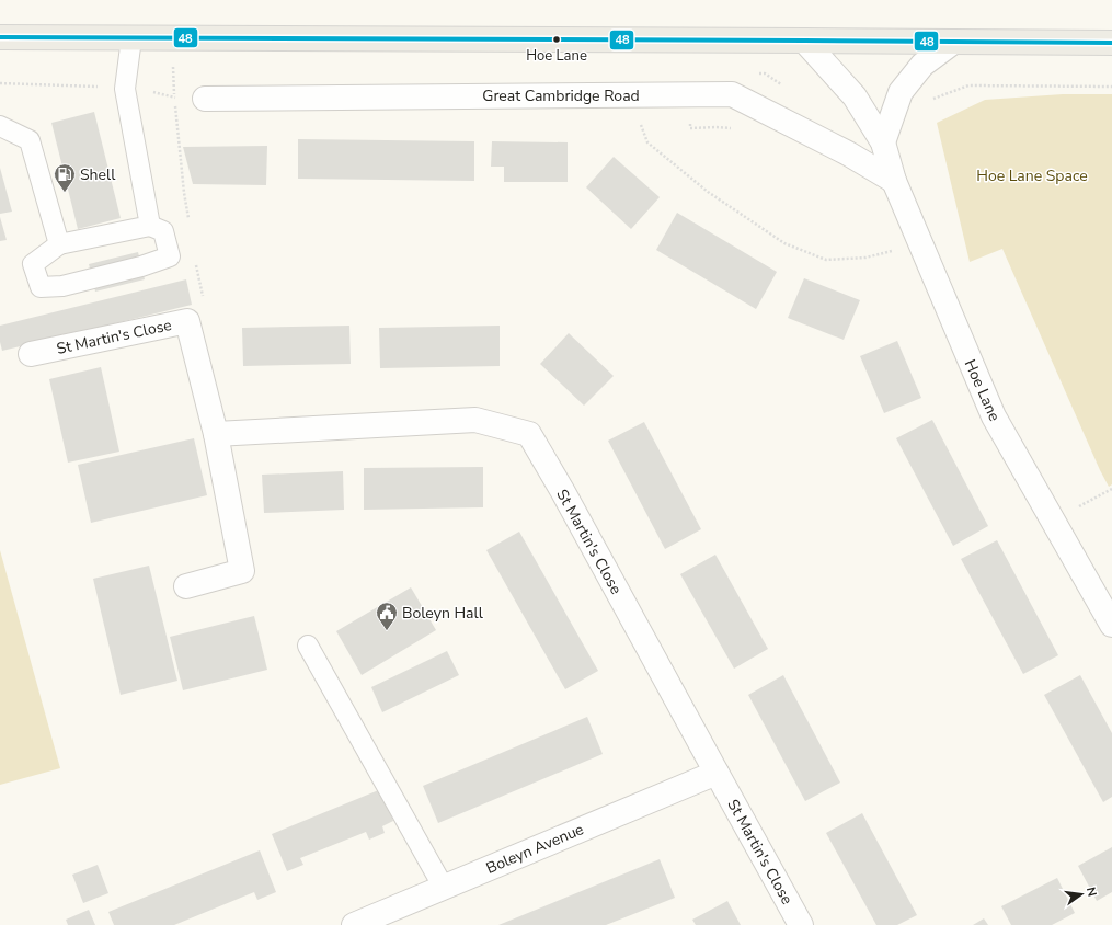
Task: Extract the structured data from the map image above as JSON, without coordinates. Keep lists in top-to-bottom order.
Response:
{
  "streets": {
    "street": [
      "Great Cambridge Road",
      "St Martin's Close",
      "Hoe Lane",
      "Boleyn Avenue"
    ]
  },
  "crossings": [
    ["Great Cambridge Road", "Hoe Lane"],
    ["St Martin's Close", "Boleyn Avenue"]
  ],
  "parks": ["Hoe Lane Space"],
  "places": {
    "other": ["Hoe Lane"],
    "fuel station": ["Shell"],
    "public building": ["Boleyn Hall"]
  },
  "lines": ["transit line 48"],
  "north": "right"
}
